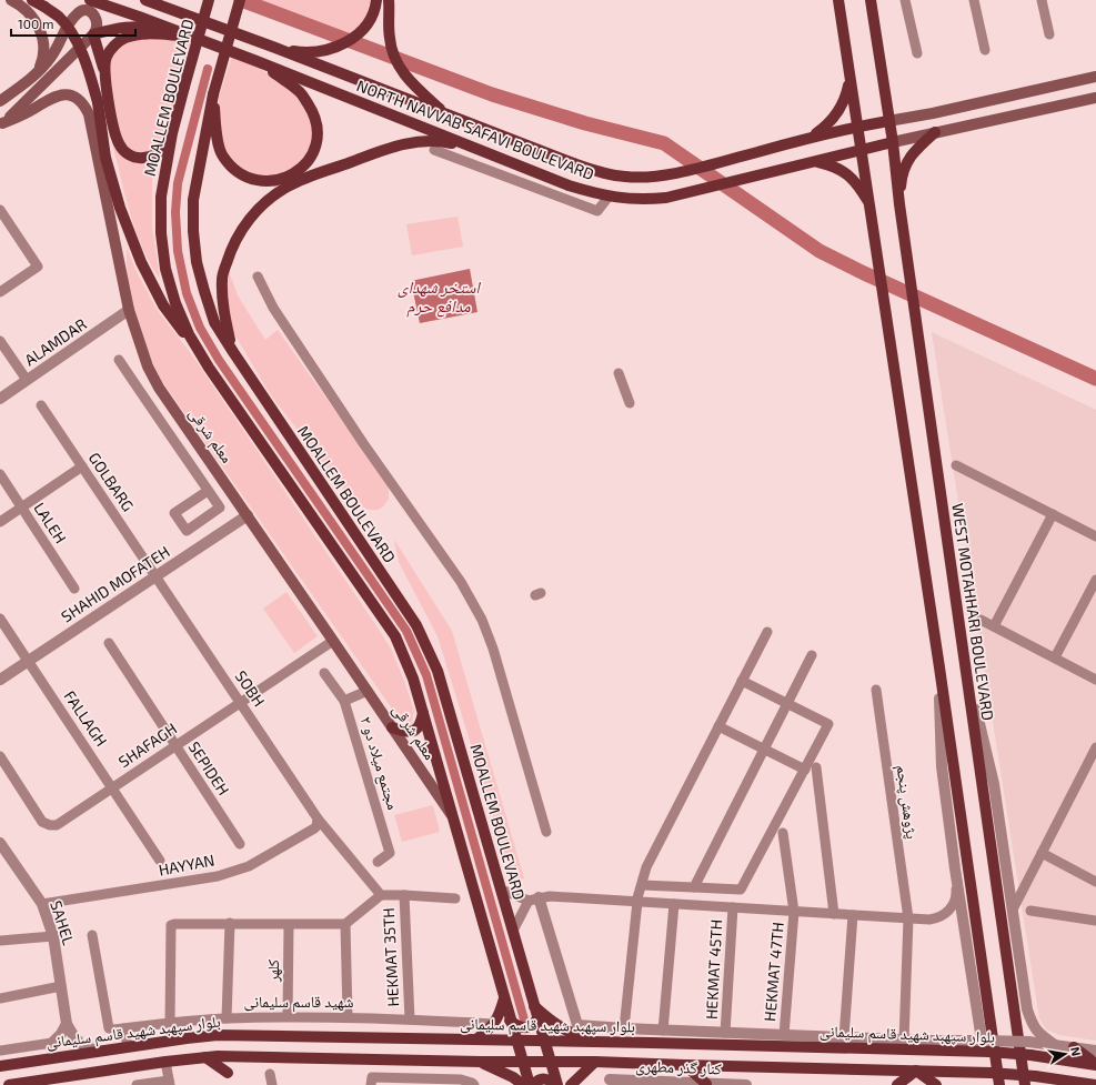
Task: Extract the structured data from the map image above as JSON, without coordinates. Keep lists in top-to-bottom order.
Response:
{
  "streets": {
    "main road": [
      "MOALLEM BOULEVARD",
      "NORTH NAVVAB SAFAVI BOULEVARD",
      "معلم شرقی",
      "WEST MOTAHHARI BOULEVARD",
      "بلوار سپهبد شهید قاسم سلیمانی"
    ],
    "street": [
      "ALAMDAR",
      "GOLBARG",
      "LALEH",
      "SHAHID MOFATEH",
      "SOBH",
      "FALLAGH",
      "SHAFAGH",
      "مجتمع میلاد دو ۲",
      "SEPIDEH",
      "پژوهش پنجم",
      "HAYYAN",
      "SAHEL",
      "HEKMAT 35TH",
      "HEKMAT 45TH",
      "کلهر",
      "HEKMAT 47TH",
      "شهید قاسم سلیمانی",
      "کنار گذر مطهری"
    ]
  },
  "crossings": [
    ["MOALLEM BOULEVARD", "معلم شرقی"],
    ["MOALLEM BOULEVARD", "بلوار سپهبد شهید قاسم سلیمانی"],
    ["NORTH NAVVAB SAFAVI BOULEVARD", "WEST MOTAHHARI BOULEVARD"],
    ["ALAMDAR", "معلم شرقی"],
    ["معلم شرقی", "SHAHID MOFATEH"],
    ["معلم شرقی", "SHAFAGH"],
    ["GOLBARG", "SHAHID MOFATEH"],
    ["GOLBARG", "SOBH"],
    ["SHAHID MOFATEH", "SOBH"],
    ["SHAHID MOFATEH", "FALLAGH"],
    ["SOBH", "SHAFAGH"],
    ["SOBH", "HAYYAN"],
    ["FALLAGH", "SHAFAGH"],
    ["SHAFAGH", "SEPIDEH"],
    ["HAYYAN", "SAHEL"],
    ["SAHEL", "بلوار سپهبد شهید قاسم سلیمانی"],
    ["HEKMAT 35TH", "شهید قاسم سلیمانی"],
    ["کلهر", "شهید قاسم سلیمانی"]
  ],
  "water": ["استخر شهدای مدافع حرم"],
  "scale_bar": "100 m",
  "north": "right"
}
